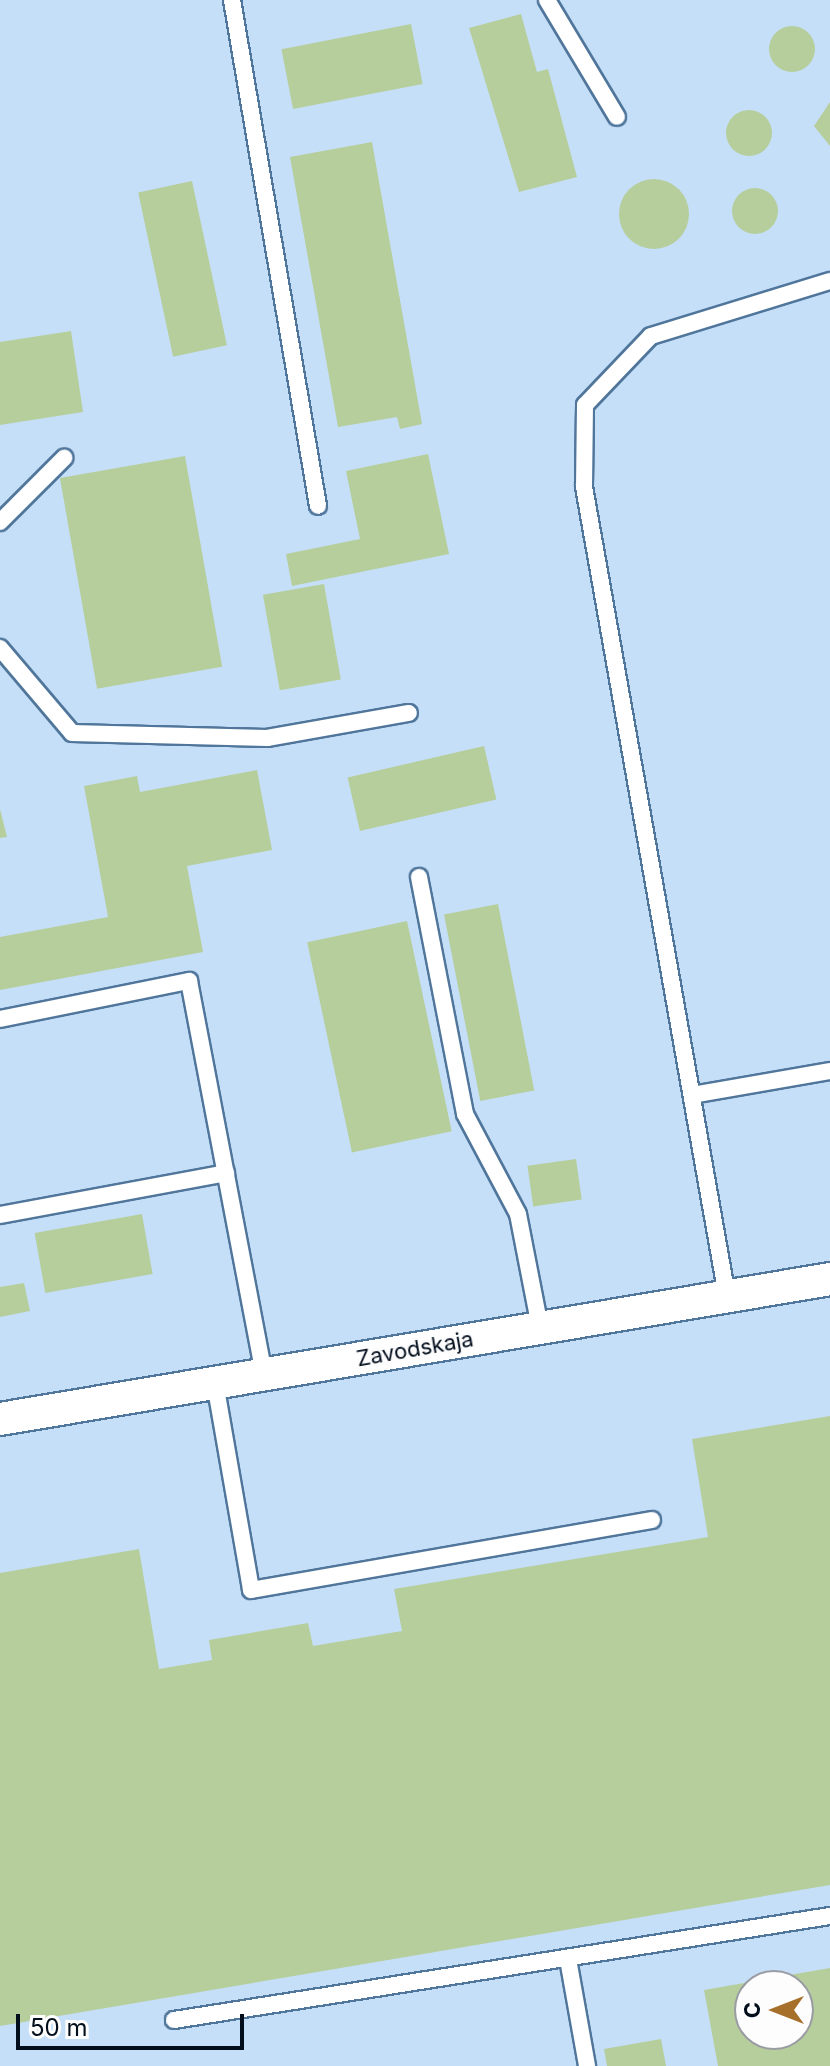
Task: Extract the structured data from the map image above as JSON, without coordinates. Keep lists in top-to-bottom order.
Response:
{
  "streets": {
    "street": ["Zavodskaja"]
  },
  "scale_bar": "50 m",
  "north": "left"
}
